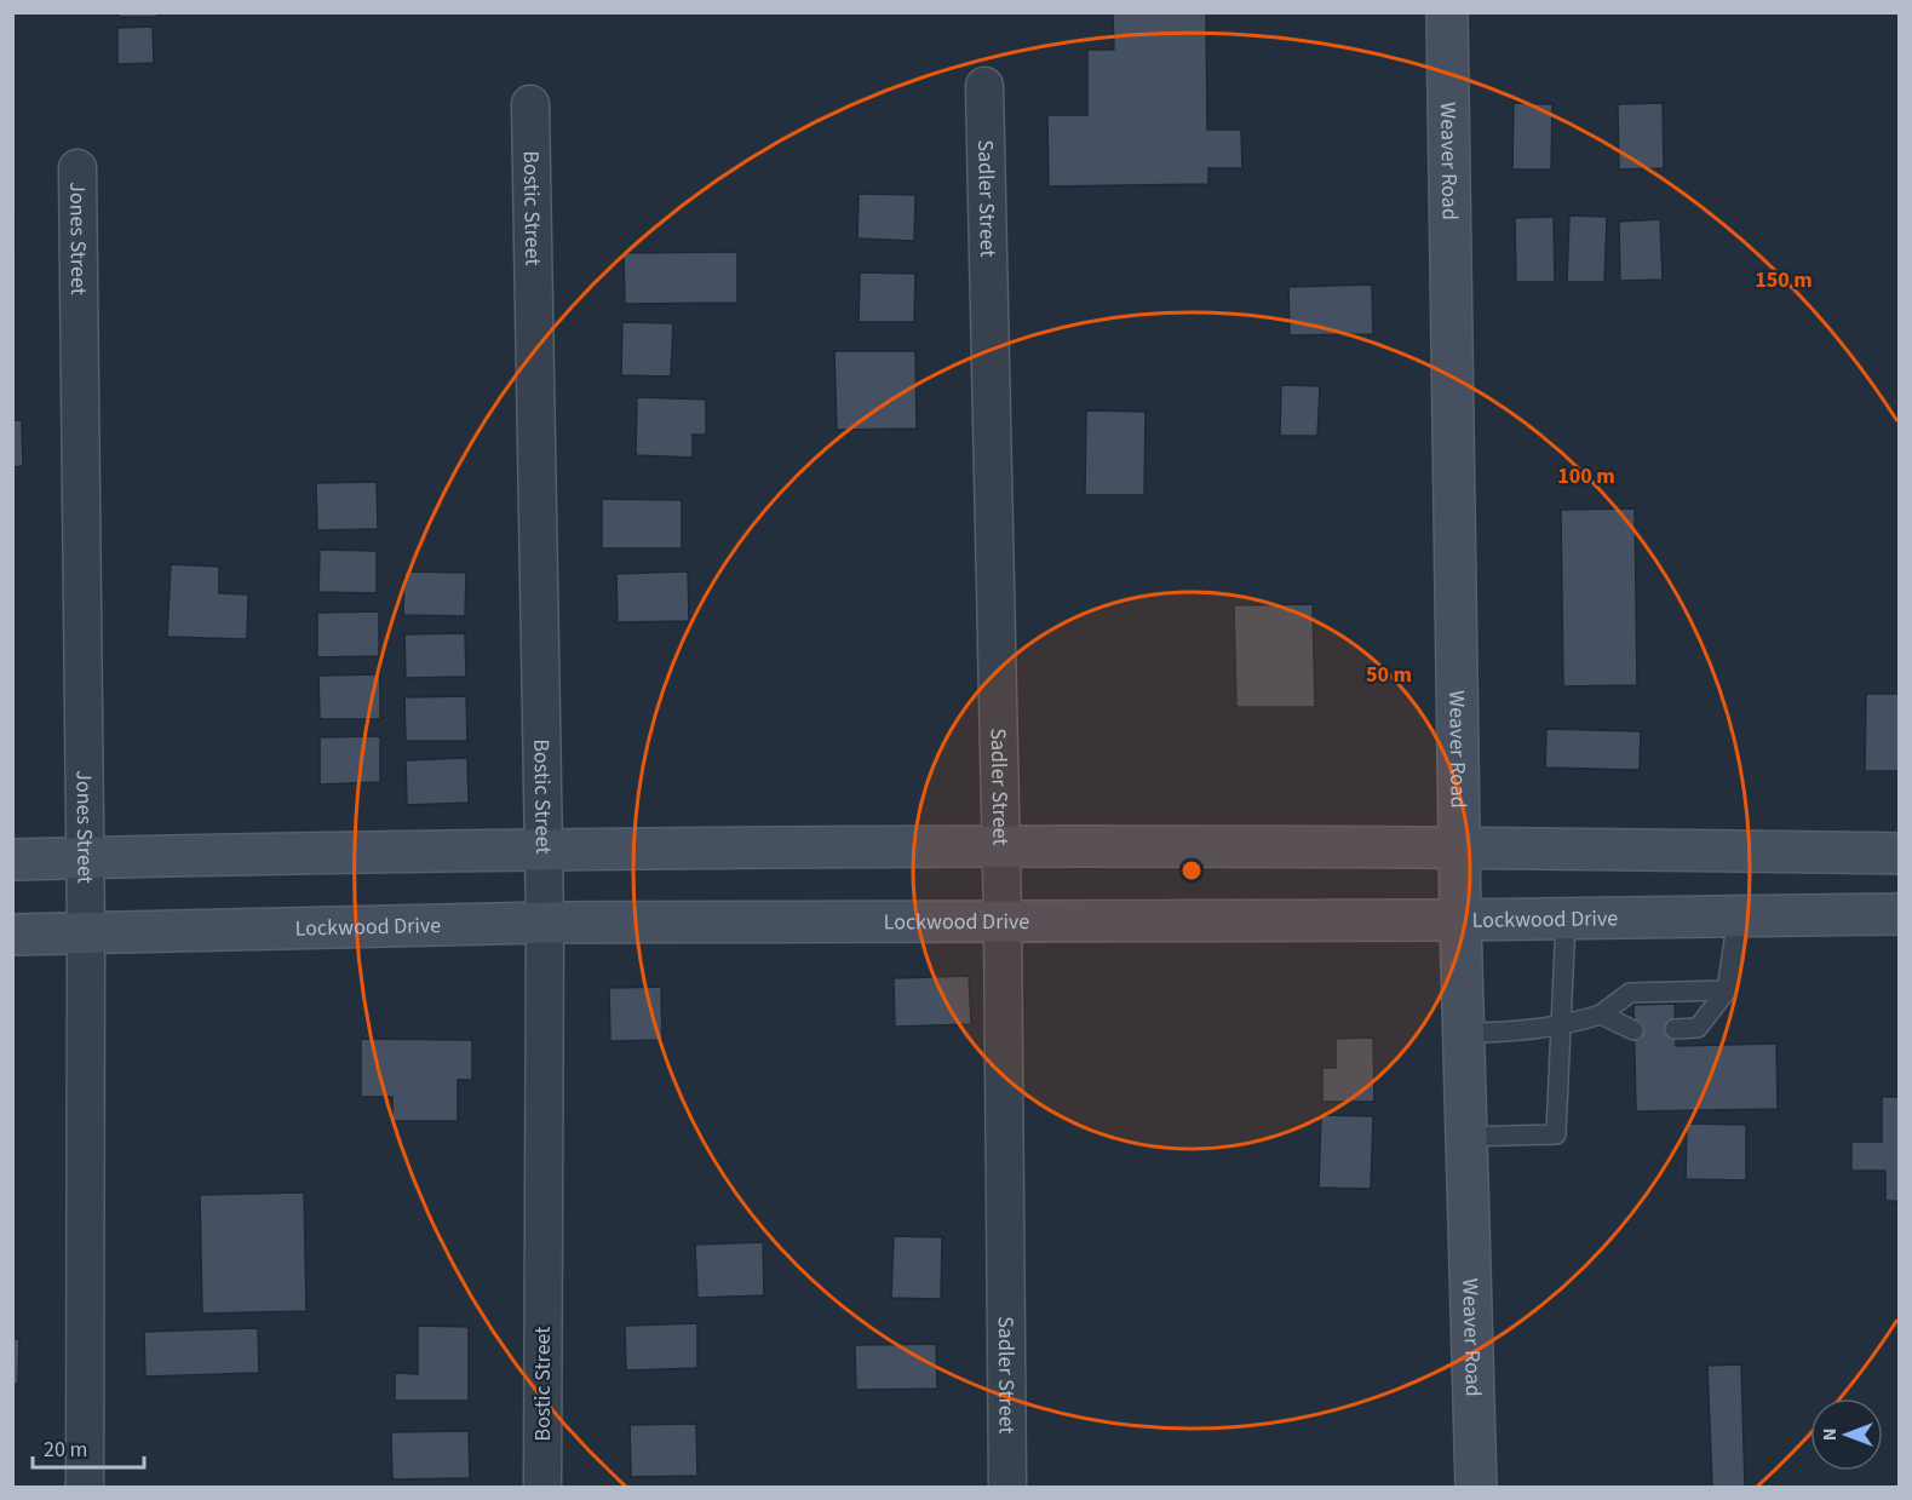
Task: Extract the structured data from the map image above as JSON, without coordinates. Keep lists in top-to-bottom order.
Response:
{
  "streets": {
    "main road": ["Weaver Road", "Lockwood Drive"],
    "street": ["Sadler Street", "Bostic Street", "Jones Street"]
  },
  "crossings": [
    ["Weaver Road", "Lockwood Drive"],
    ["Sadler Street", "Lockwood Drive"],
    ["Bostic Street", "Lockwood Drive"],
    ["Jones Street", "Lockwood Drive"]
  ],
  "scale_bar": "20 m",
  "north": "left",
  "rings": ["150 m", "100 m", "50 m"]
}
